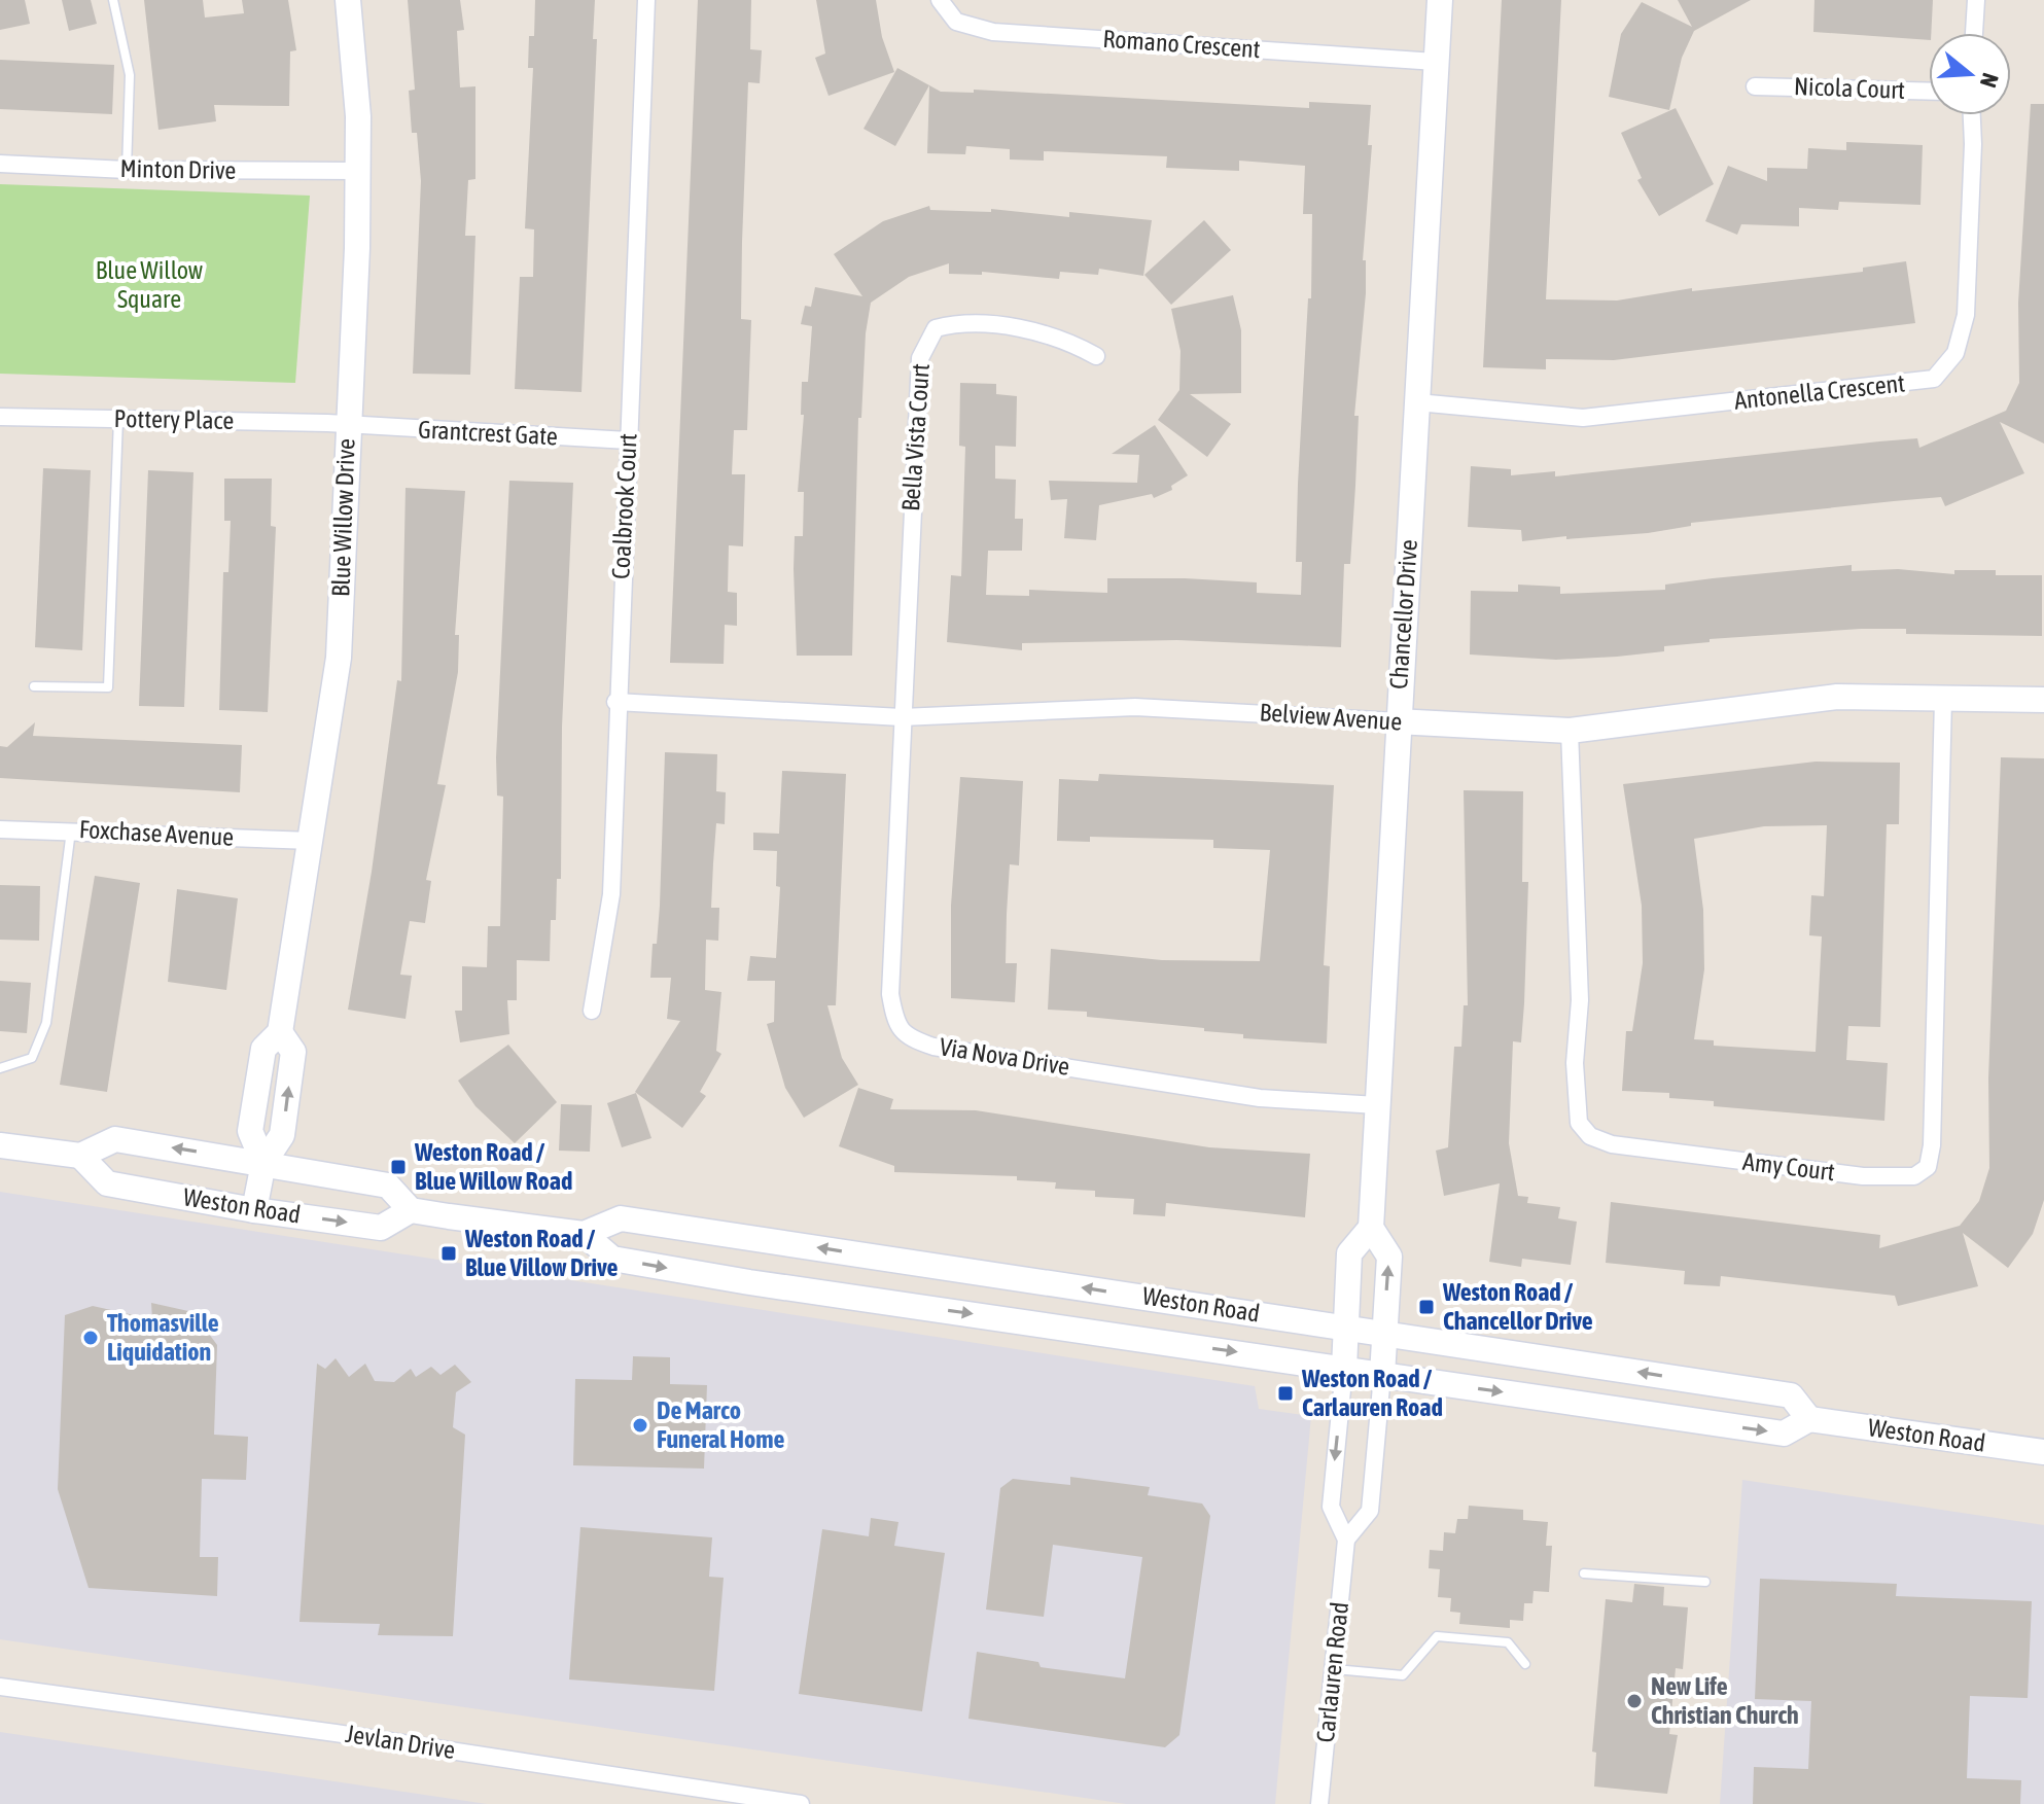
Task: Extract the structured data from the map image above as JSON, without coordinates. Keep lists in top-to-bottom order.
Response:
{
  "streets": {
    "main road": [
      "Blue Willow Drive",
      "Chancellor Drive",
      "Belview Avenue",
      "Weston Road",
      "Carlauren Road"
    ],
    "street": [
      "Romano Crescent",
      "Nicola Court",
      "Minton Drive",
      "Antonella Crescent",
      "Pottery Place",
      "Grantcrest Gate",
      "Bella Vista Court",
      "Coalbrook Court",
      "Foxchase Avenue",
      "Via Nova Drive",
      "Amy Court",
      "Jevlan Drive"
    ]
  },
  "crossings": [
    ["Romano Crescent", "Chancellor Drive"],
    ["Minton Drive", "Blue Willow Drive"],
    ["Antonella Crescent", "Chancellor Drive"],
    ["Pottery Place", "Grantcrest Gate"],
    ["Pottery Place", "Blue Willow Drive"],
    ["Grantcrest Gate", "Coalbrook Court"],
    ["Grantcrest Gate", "Blue Willow Drive"],
    ["Bella Vista Court", "Belview Avenue"],
    ["Bella Vista Court", "Via Nova Drive"],
    ["Coalbrook Court", "Belview Avenue"],
    ["Blue Willow Drive", "Foxchase Avenue"],
    ["Blue Willow Drive", "Weston Road"],
    ["Chancellor Drive", "Belview Avenue"],
    ["Chancellor Drive", "Via Nova Drive"],
    ["Chancellor Drive", "Weston Road"],
    ["Belview Avenue", "Via Nova Drive"],
    ["Belview Avenue", "Amy Court"],
    ["Weston Road", "Carlauren Road"]
  ],
  "one_way": ["Carlauren Road"],
  "parks": ["Blue Willow Square"],
  "places": {
    "transit": [
      "Weston Road / Blue Willow Road",
      "Weston Road / Blue Villow Drive",
      "Weston Road / Chancellor Drive",
      "Weston Road / Carlauren Road"
    ],
    "other": ["Thomasville Liquidation", "De Marco Funeral Home", "New Life Christian Church"]
  },
  "north": "right"
}
